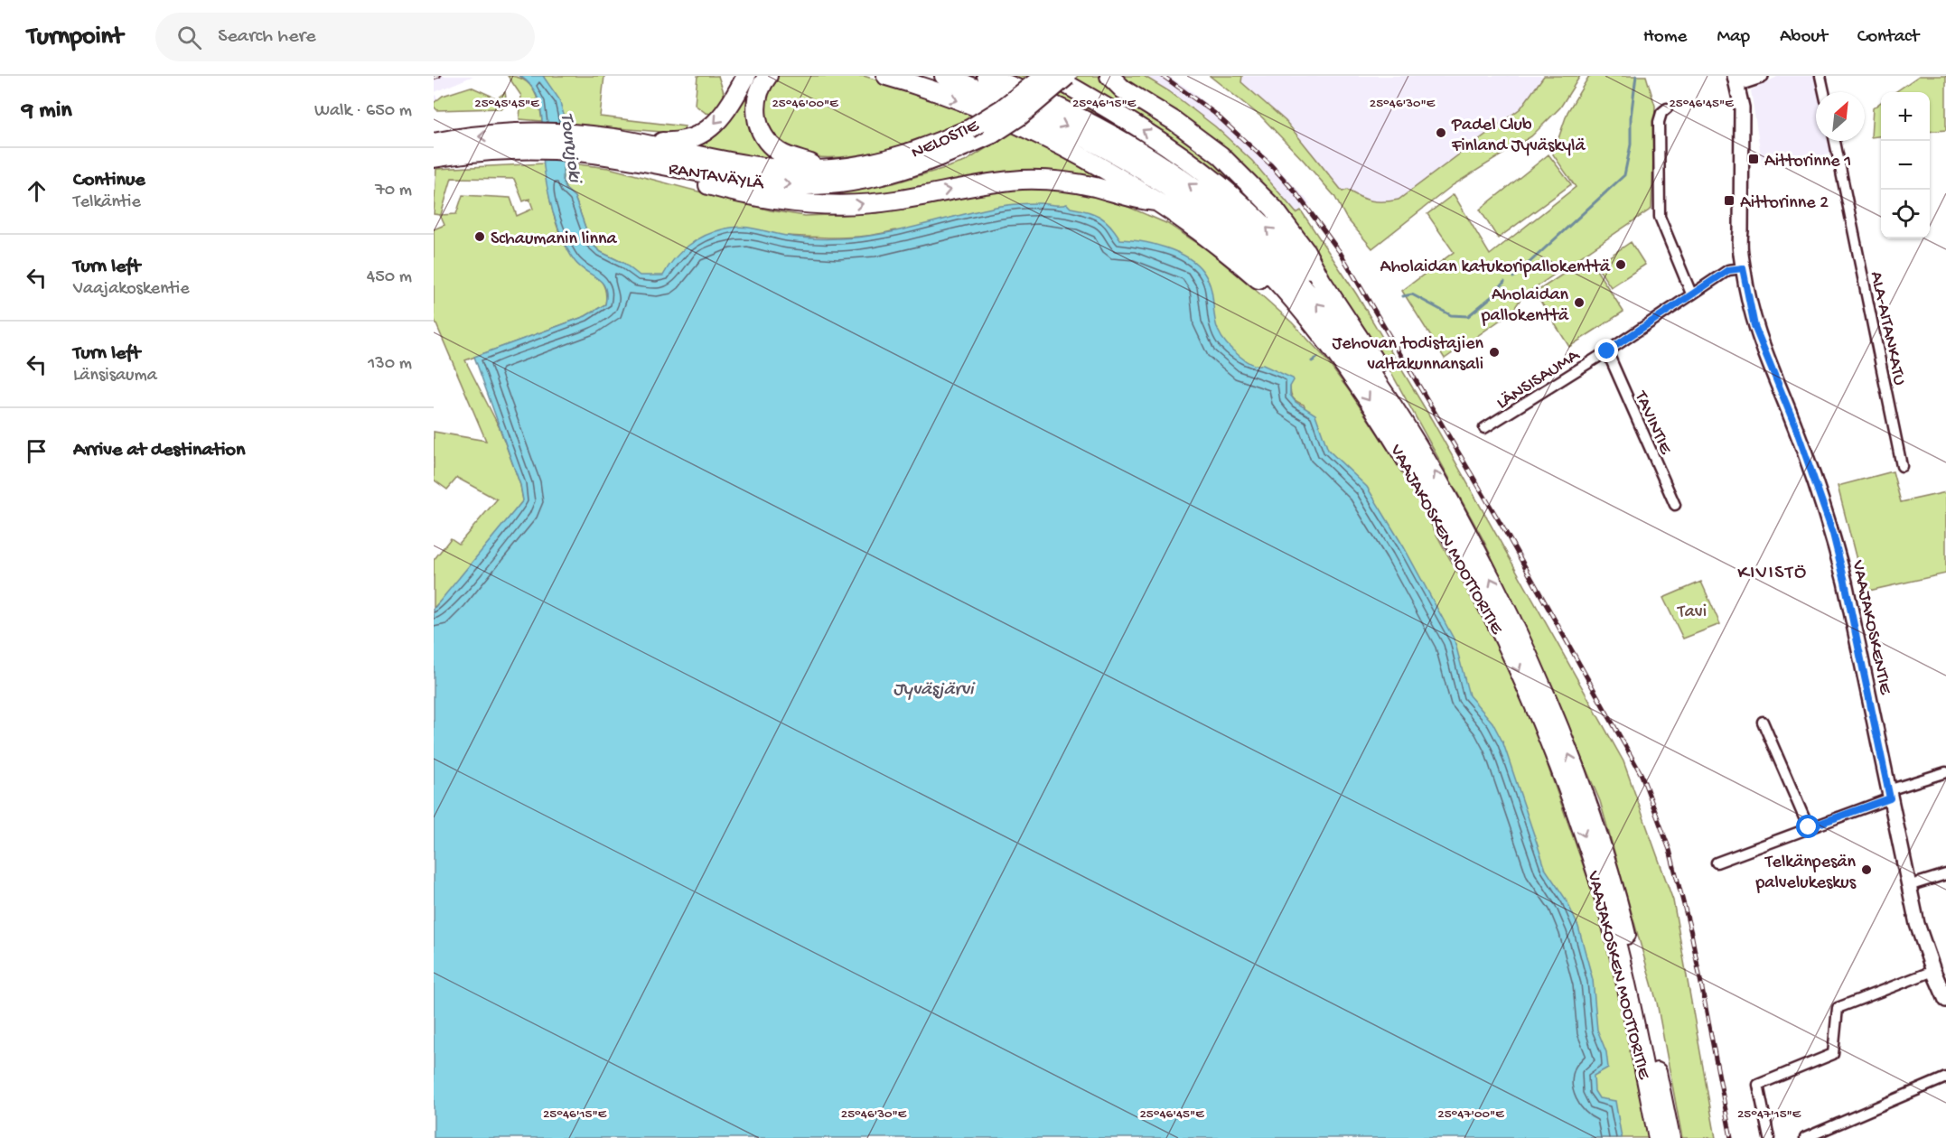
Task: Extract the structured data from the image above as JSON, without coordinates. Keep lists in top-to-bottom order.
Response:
{
  "streets": {
    "highway": ["NELOSTIE", "RANTAVÄYLÄ", "VAAJAKOSKEN MOOTTORITIE"],
    "main road": ["VAAJAKOSKENTIE"],
    "street": ["ALA-AITANKATU", "LÄNSISAUMA", "TAVINTIE"]
  },
  "crossings": [
    ["NELOSTIE", "RANTAVÄYLÄ"],
    ["LÄNSISAUMA", "TAVINTIE"],
    ["LÄNSISAUMA", "VAAJAKOSKENTIE"]
  ],
  "districts": ["KIVISTÖ"],
  "water": ["Tourujoki", "Jyväsjärvi"],
  "parks": ["Tavi"],
  "places": {
    "other": [
      "Padel Club Finland Jyväskylä",
      "Schaumanin linna",
      "Aholaidan katukoripallokenttä",
      "Aholaidan pallokenttä",
      "Jehovan todistajien valtakunnansali",
      "Telkänpesän palvelukeskus"
    ],
    "transit": ["Aittorinne 1", "Aittorinne 2"]
  },
  "north": "top right",
  "page": {
    "header": "Turnpoint",
    "search": "Search here",
    "nav": [
      "Home",
      "Map",
      "About",
      "Contact"
    ],
    "heading": ["9 min", "Walk · 650 m"],
    "map_buttons": ["+", "−"],
    "list": [
      ["Continue", "Telkäntie", "70 m"],
      ["Turn left", "Vaajakoskentie", "450 m"],
      ["Turn left", "Länsisauma", "130 m"],
      "Arrive at destination"
    ]
  },
  "coordinates": [
    "25°45'45\"E",
    "25°46'00\"E",
    "25°46'15\"E",
    "25°46'30\"E",
    "25°46'45\"E",
    "25°47'00\"E",
    "25°47'15\"E"
  ]
}
